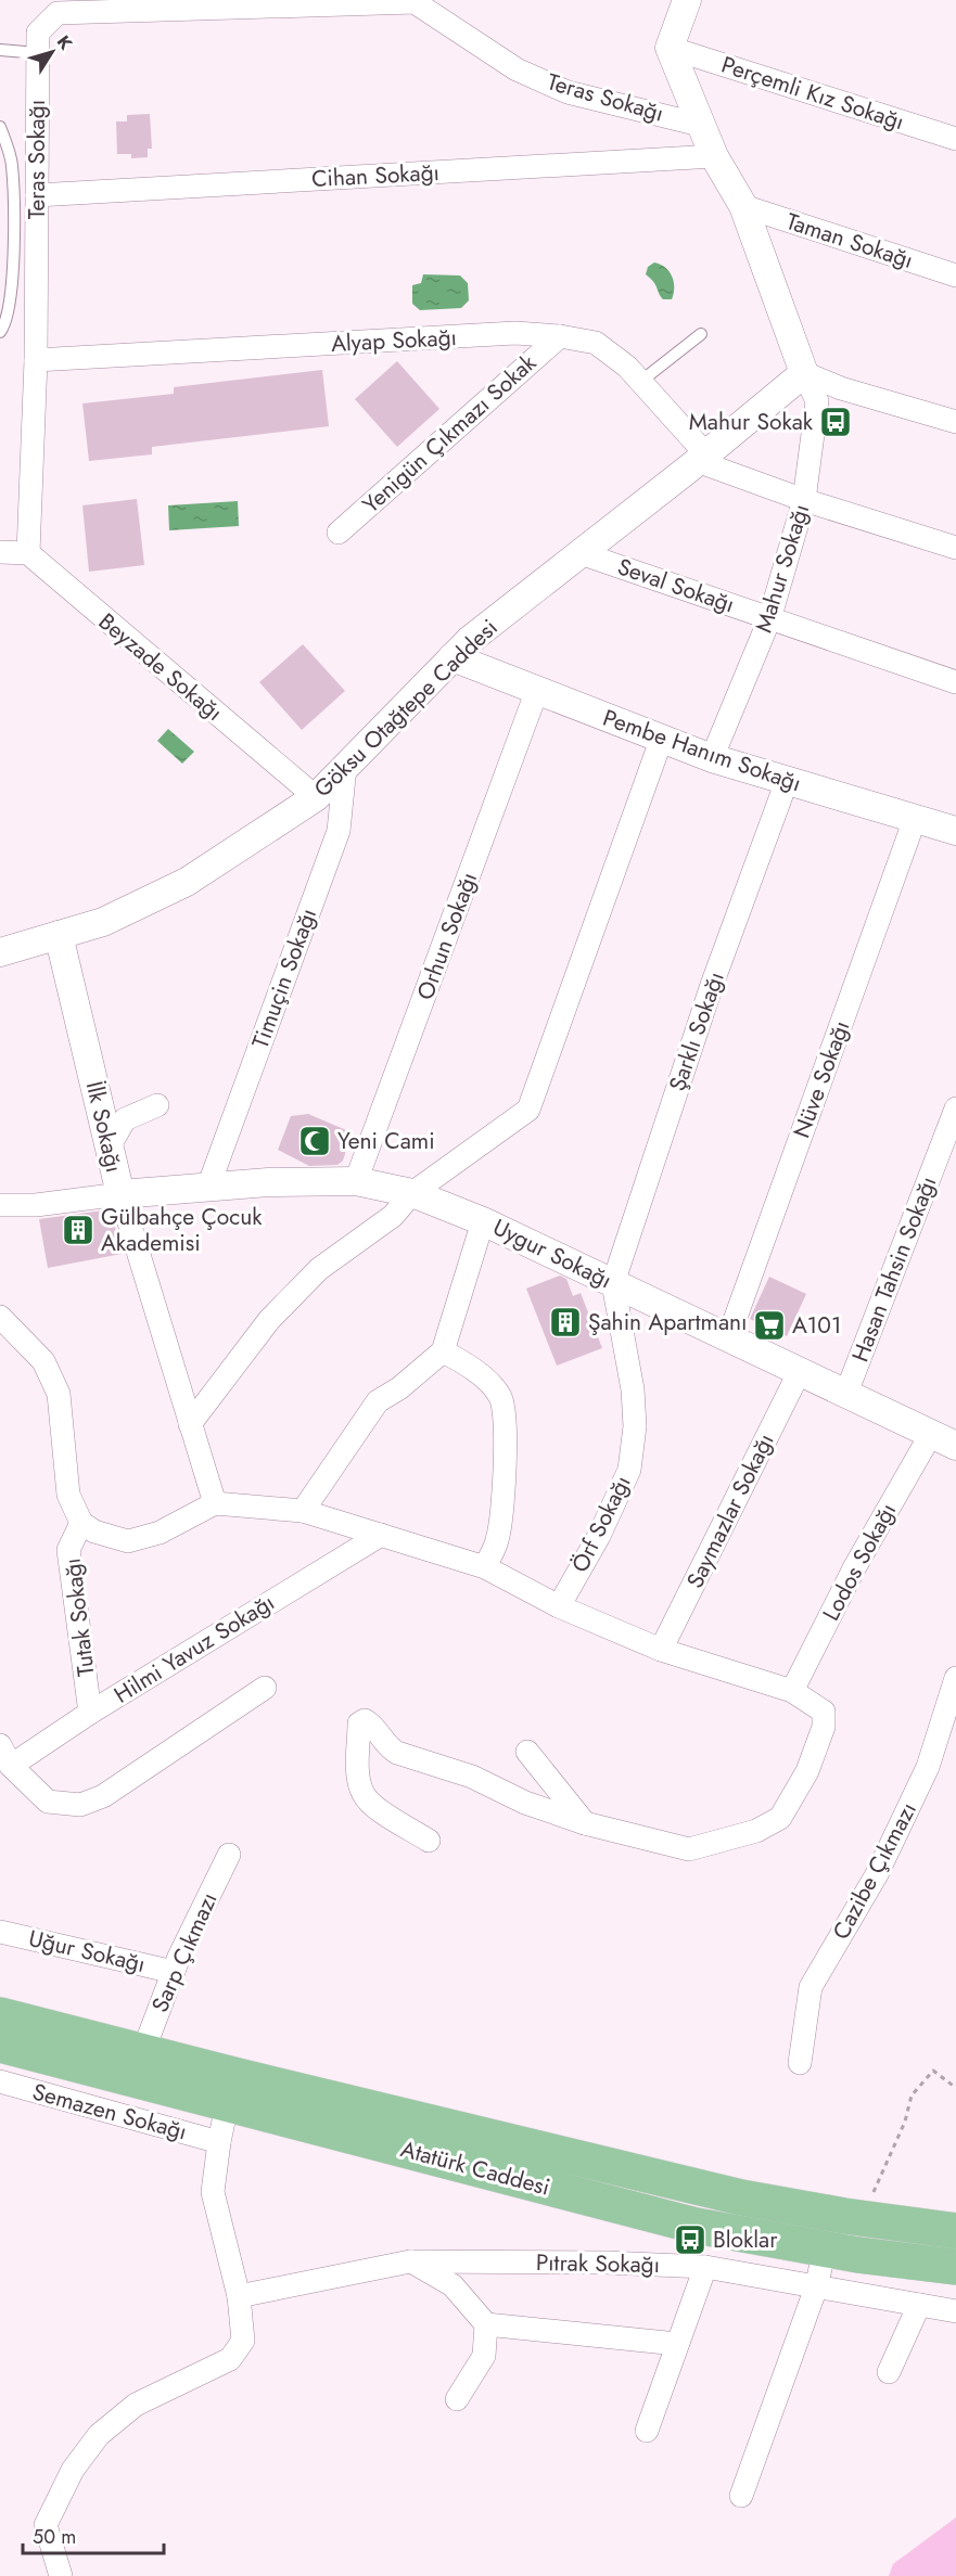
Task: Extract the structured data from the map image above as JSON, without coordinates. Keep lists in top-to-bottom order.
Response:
{
  "streets": {
    "main road": ["Atatürk Caddesi"],
    "street": [
      "Perçemli Kız Sokağı",
      "Teras Sokağı",
      "Cihan Sokağı",
      "Taman Sokağı",
      "Alyap Sokağı",
      "Yenigün Çıkmazı Sokak",
      "Mahur Sokağı",
      "Seval Sokağı",
      "Beyzade Sokağı",
      "Göksu Otağtepe Caddesi",
      "Pembe Hanım Sokağı",
      "Orhun Sokağı",
      "Timuçin Sokağı",
      "Şarklı Sokağı",
      "Nüve Sokağı",
      "İlk Sokağı",
      "Uygur Sokağı",
      "Hasan Tahsin Sokağı",
      "Saymazlar Sokağı",
      "Örf Sokağı",
      "Lodos Sokağı",
      "Tutak Sokağı",
      "Hilmi Yavuz Sokağı",
      "Cazibe Çıkmazı",
      "Uğur Sokağı",
      "Sarp Çıkmazı",
      "Semazen Sokağı",
      "Pıtrak Sokağı"
    ]
  },
  "crossings": [
    ["Teras Sokağı", "Cihan Sokağı"],
    ["Teras Sokağı", "Alyap Sokağı"],
    ["Teras Sokağı", "Beyzade Sokağı"],
    ["Alyap Sokağı", "Yenigün Çıkmazı Sokak"],
    ["Alyap Sokağı", "Göksu Otağtepe Caddesi"],
    ["Mahur Sokağı", "Seval Sokağı"],
    ["Mahur Sokağı", "Göksu Otağtepe Caddesi"],
    ["Mahur Sokağı", "Pembe Hanım Sokağı"],
    ["Seval Sokağı", "Göksu Otağtepe Caddesi"],
    ["Beyzade Sokağı", "Göksu Otağtepe Caddesi"],
    ["Göksu Otağtepe Caddesi", "Pembe Hanım Sokağı"],
    ["Göksu Otağtepe Caddesi", "Timuçin Sokağı"],
    ["Göksu Otağtepe Caddesi", "İlk Sokağı"],
    ["Pembe Hanım Sokağı", "Orhun Sokağı"],
    ["Pembe Hanım Sokağı", "Şarklı Sokağı"],
    ["Pembe Hanım Sokağı", "Nüve Sokağı"],
    ["Orhun Sokağı", "Uygur Sokağı"],
    ["Timuçin Sokağı", "Uygur Sokağı"],
    ["Şarklı Sokağı", "Uygur Sokağı"],
    ["Şarklı Sokağı", "Örf Sokağı"],
    ["Nüve Sokağı", "Uygur Sokağı"],
    ["İlk Sokağı", "Uygur Sokağı"],
    ["Uygur Sokağı", "Hasan Tahsin Sokağı"],
    ["Uygur Sokağı", "Saymazlar Sokağı"],
    ["Uygur Sokağı", "Örf Sokağı"],
    ["Uygur Sokağı", "Lodos Sokağı"],
    ["Tutak Sokağı", "Hilmi Yavuz Sokağı"],
    ["Uğur Sokağı", "Sarp Çıkmazı"],
    ["Sarp Çıkmazı", "Atatürk Caddesi"]
  ],
  "places": {
    "bus stop": ["Mahur Sokak", "Bloklar"],
    "mosque": ["Yeni Cami"],
    "building": ["Gülbahçe Çocuk Akademisi", "Şahin Apartmanı"],
    "supermarket": ["A101"]
  },
  "scale_bar": "50 m",
  "north": "top right"
}
